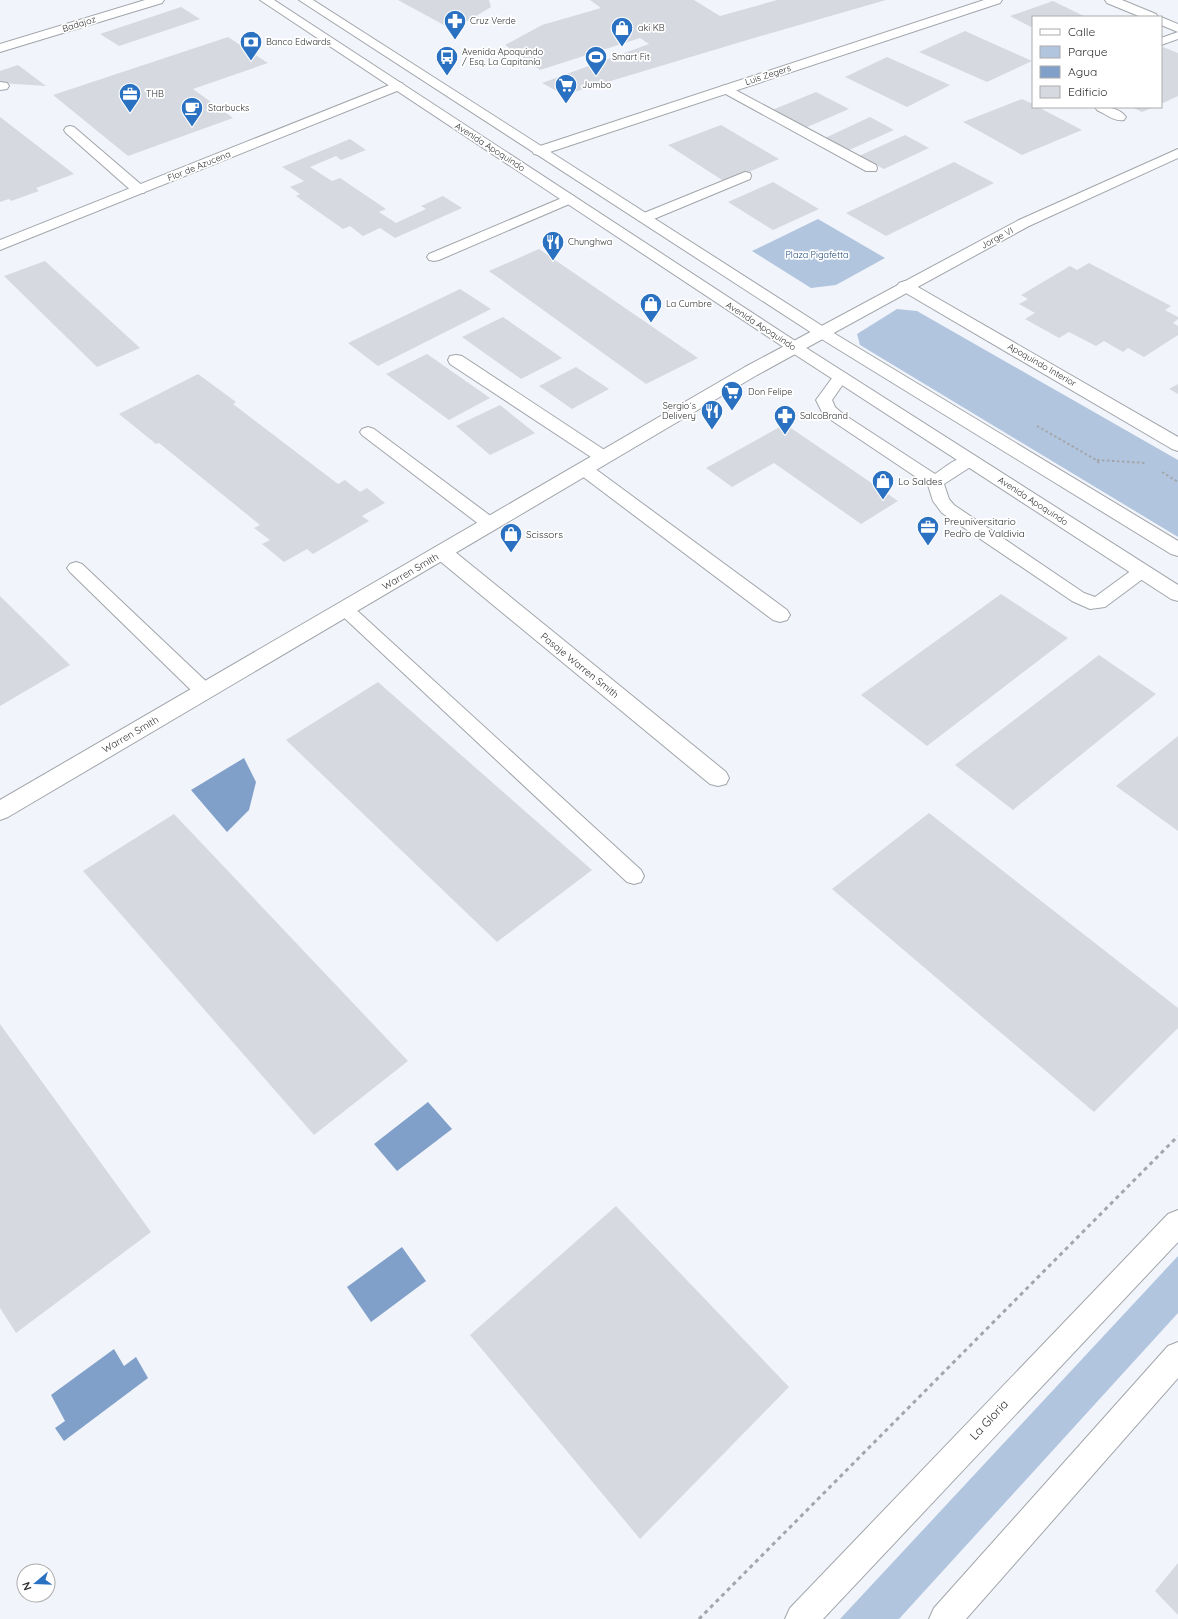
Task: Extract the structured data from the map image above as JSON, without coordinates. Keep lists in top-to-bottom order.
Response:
{
  "streets": {
    "street": [
      "Badajoz",
      "Luis Zegers",
      "Avenida Apoquindo",
      "Flor de Azucena",
      "Jorge VI",
      "Apoquindo Interior",
      "Warren Smith",
      "Pasaje Warren Smith",
      "La Gloria"
    ]
  },
  "crossings": [
    ["Avenida Apoquindo", "Flor de Azucena"],
    ["Avenida Apoquindo", "Warren Smith"],
    ["Jorge VI", "Apoquindo Interior"],
    ["Jorge VI", "Warren Smith"],
    ["Warren Smith", "Pasaje Warren Smith"]
  ],
  "parks": ["Plaza Pigafetta"],
  "places": {
    "pharmacy": ["Cruz Verde", "SalcoBrand"],
    "shop": [
      "aki KB",
      "La Cumbre",
      "Lo Saldes",
      "Scissors"
    ],
    "bank": ["Banco Edwards"],
    "bus stop": ["Avenida Apoquindo / Esq. La Capitanía"],
    "sports": ["Smart Fit"],
    "supermarket": ["Jumbo", "Don Felipe"],
    "office": ["THB", "Preuniversitario Pedro de Valdivia"],
    "cafe": ["Starbucks"],
    "restaurant": ["Chunghwa", "Sergio´s Delivery"]
  },
  "legend": [
    "Calle",
    "Parque",
    "Agua",
    "Edificio"
  ],
  "north": "left"
}
